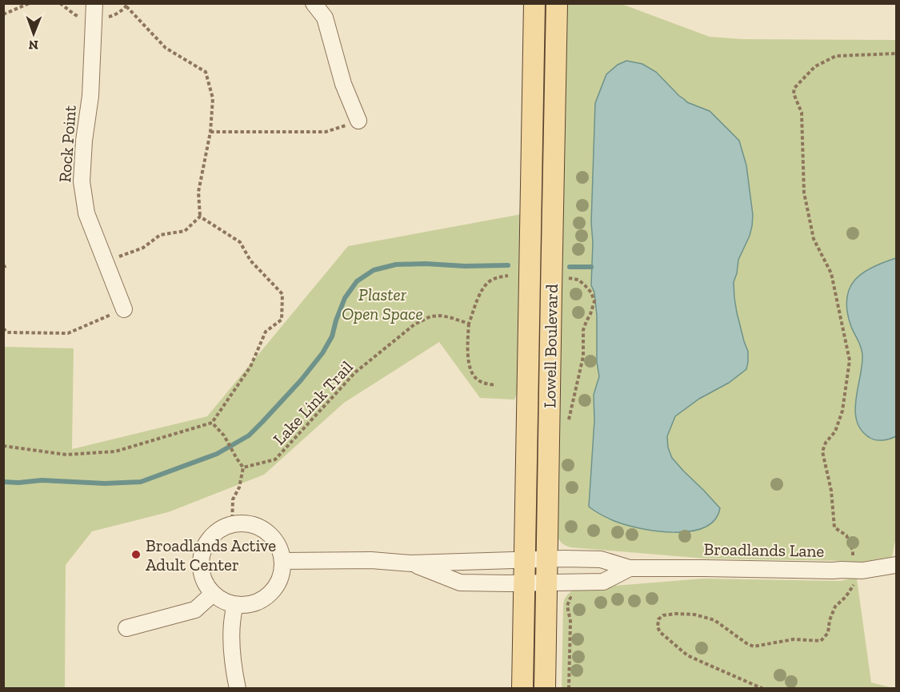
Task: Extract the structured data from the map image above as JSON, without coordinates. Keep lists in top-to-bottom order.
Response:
{
  "streets": {
    "main road": ["Lowell Boulevard"],
    "street": ["Rock Point", "Broadlands Lane"],
    "path": ["Lake Link Trail"]
  },
  "crossings": [
    ["Lowell Boulevard", "Broadlands Lane"]
  ],
  "parks": ["Plaster Open Space"],
  "places": ["Broadlands Active Adult Center"],
  "north": "bottom"
}
